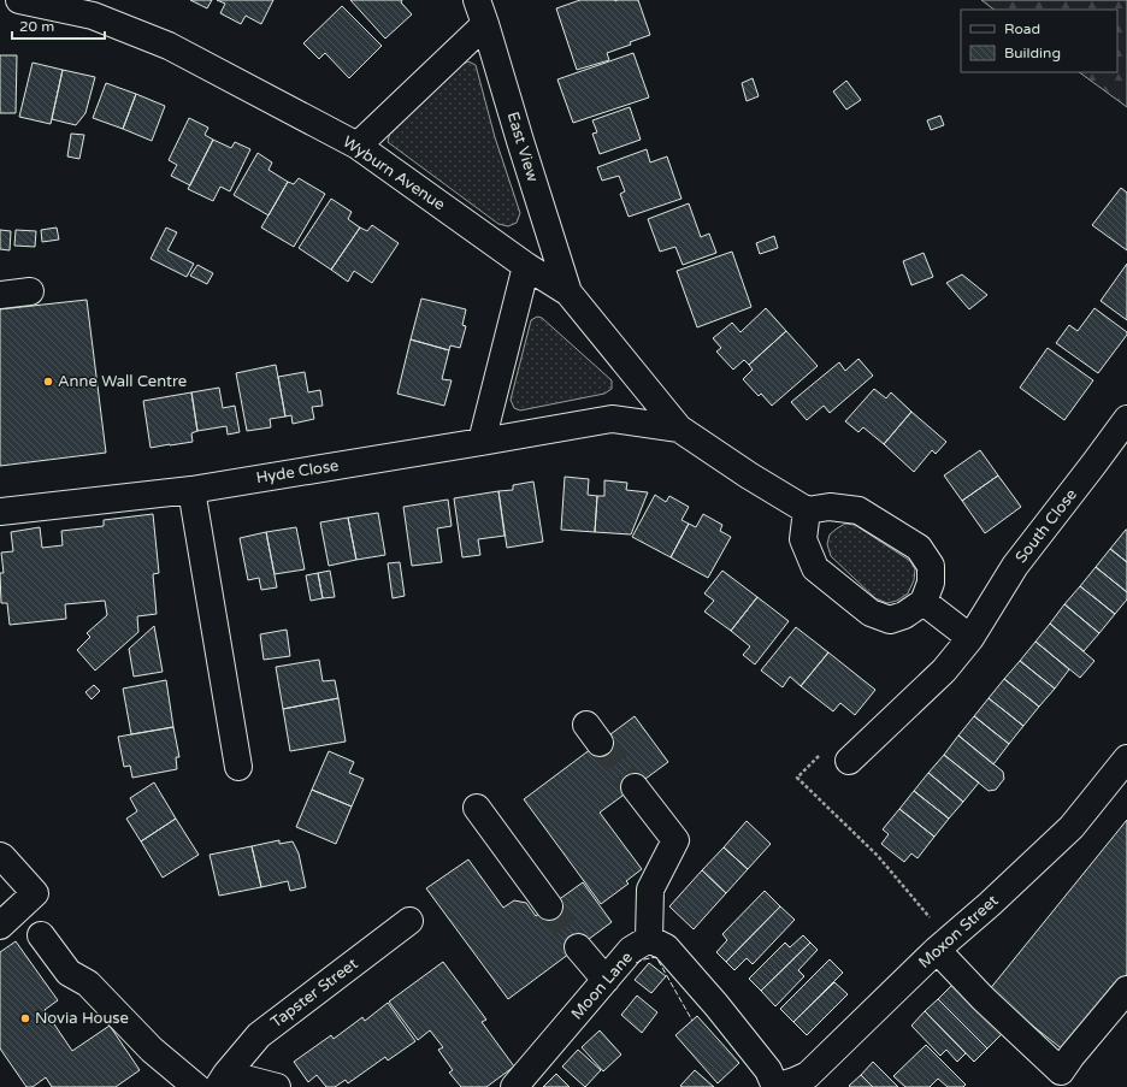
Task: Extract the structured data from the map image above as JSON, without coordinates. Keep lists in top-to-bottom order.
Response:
{
  "streets": {
    "street": [
      "East View",
      "Wyburn Avenue",
      "Hyde Close",
      "South Close",
      "Moxon Street",
      "Moon Lane",
      "Tapster Street"
    ]
  },
  "crossings": [
    ["East View", "Wyburn Avenue"],
    ["Wyburn Avenue", "Hyde Close"],
    ["Moxon Street", "Moon Lane"]
  ],
  "places": ["Anne Wall Centre", "Novia House"],
  "legend": ["Road", "Building"],
  "scale_bar": "20 m"
}
